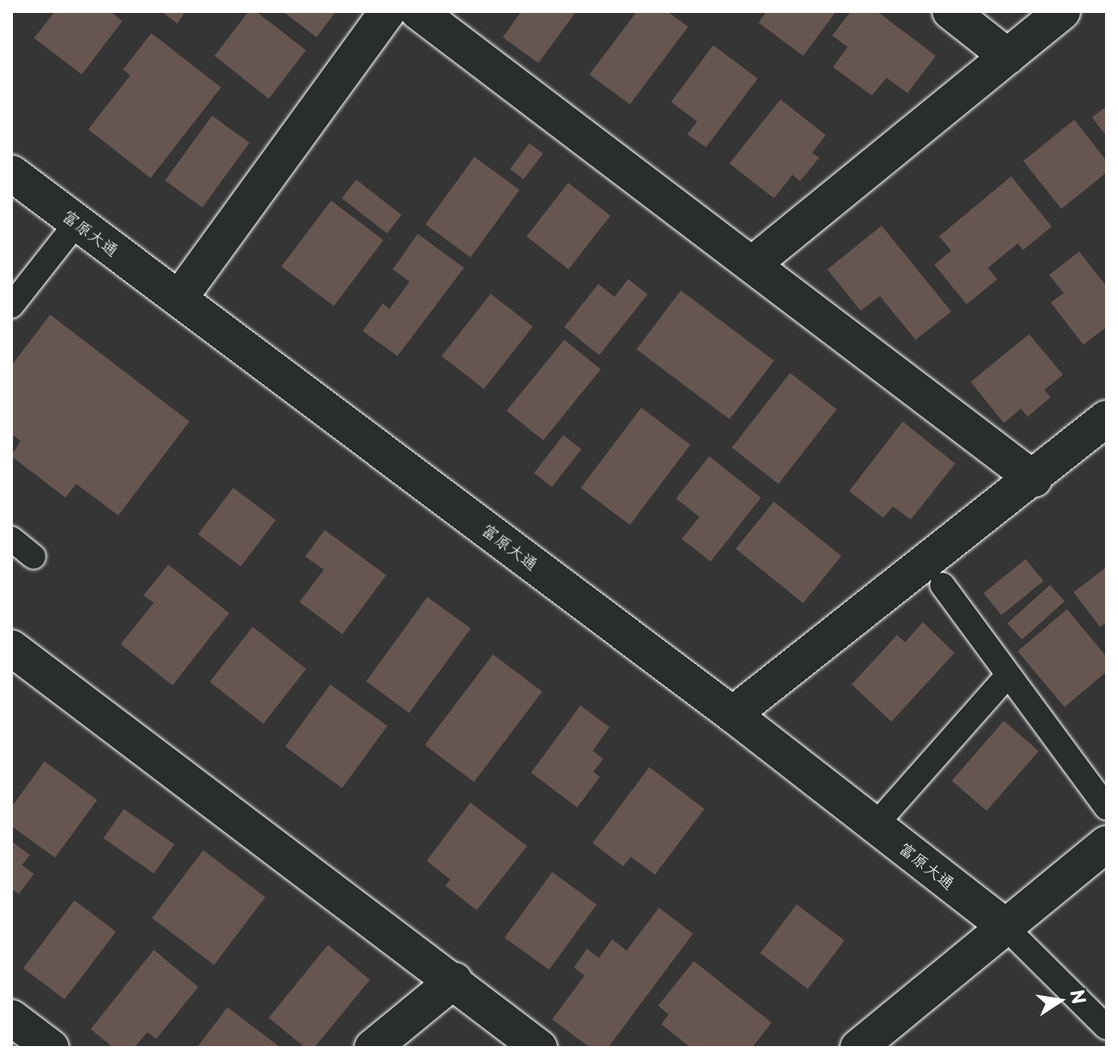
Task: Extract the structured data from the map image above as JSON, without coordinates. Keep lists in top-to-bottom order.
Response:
{
  "streets": {
    "street": ["富原大通"]
  },
  "north": "right"
}
